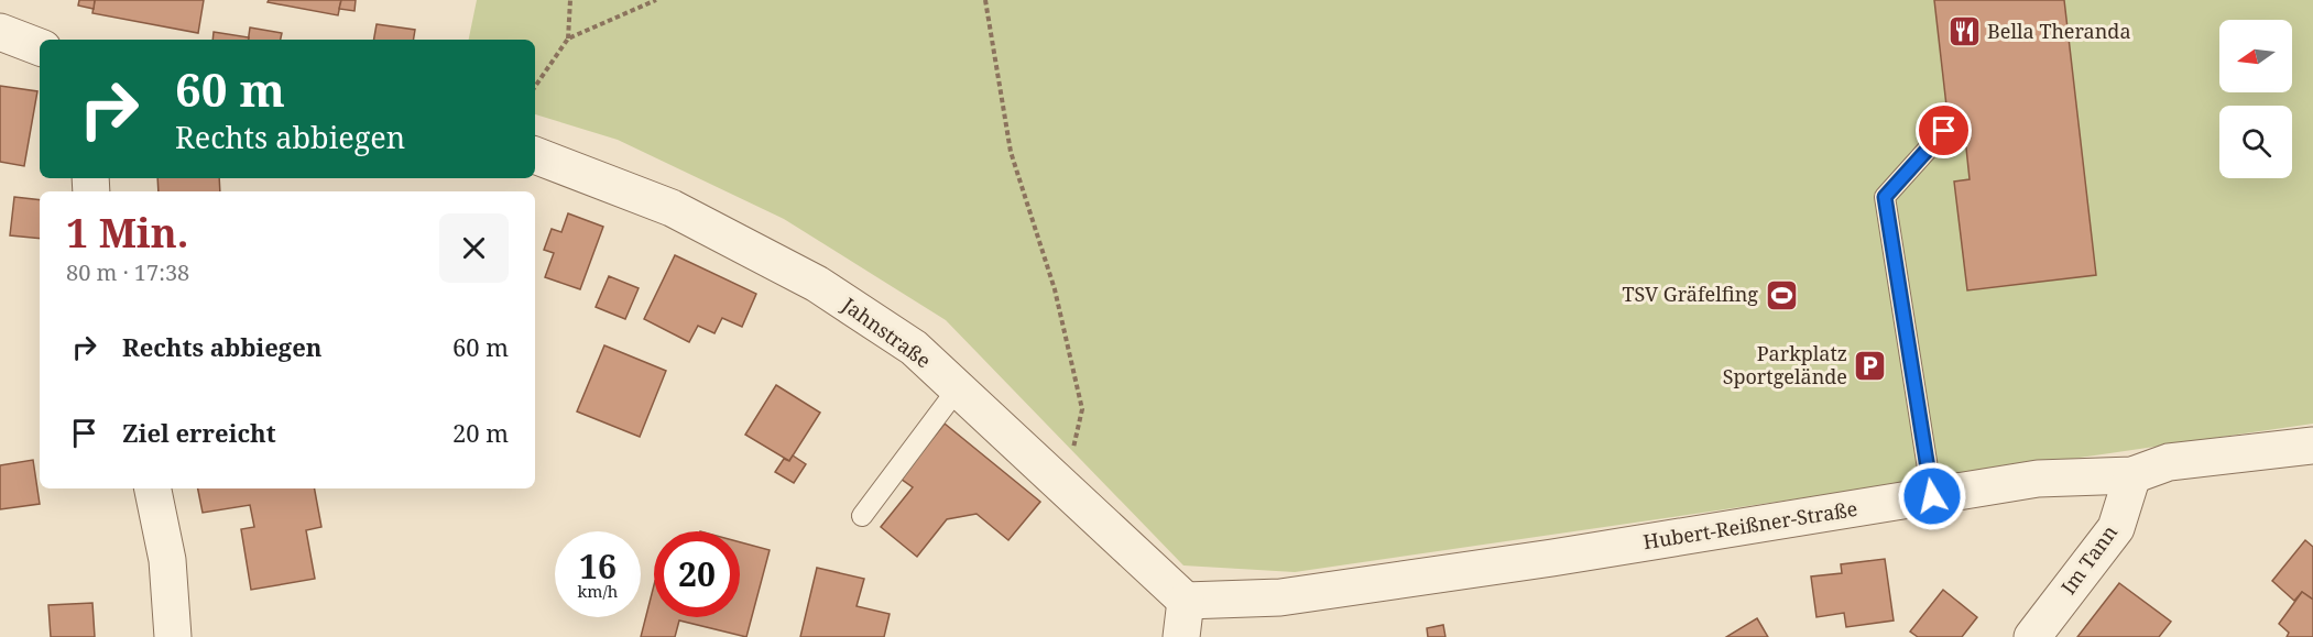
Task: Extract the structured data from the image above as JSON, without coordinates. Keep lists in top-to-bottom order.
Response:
{
  "streets": {
    "street": ["Jahnstraße", "Hubert-Reißner-Straße", "Im Tann"]
  },
  "crossings": [
    ["Jahnstraße", "Hubert-Reißner-Straße"],
    ["Hubert-Reißner-Straße", "Im Tann"]
  ],
  "places": {
    "restaurant": ["Bella Theranda"],
    "sports": ["TSV Gräfelfing"],
    "parking": ["Parkplatz Sportgelände"]
  },
  "north": "left",
  "page": {
    "turn": ["60 m", "Rechts abbiegen"],
    "heading": ["1 Min.", "80 m · 17:38"],
    "list": [
      {
        "name": "Rechts abbiegen",
        "value": "60 m"
      },
      {
        "name": "Ziel erreicht",
        "value": "20 m"
      }
    ],
    "speed": "16 km/h",
    "limit": "20"
  }
}
